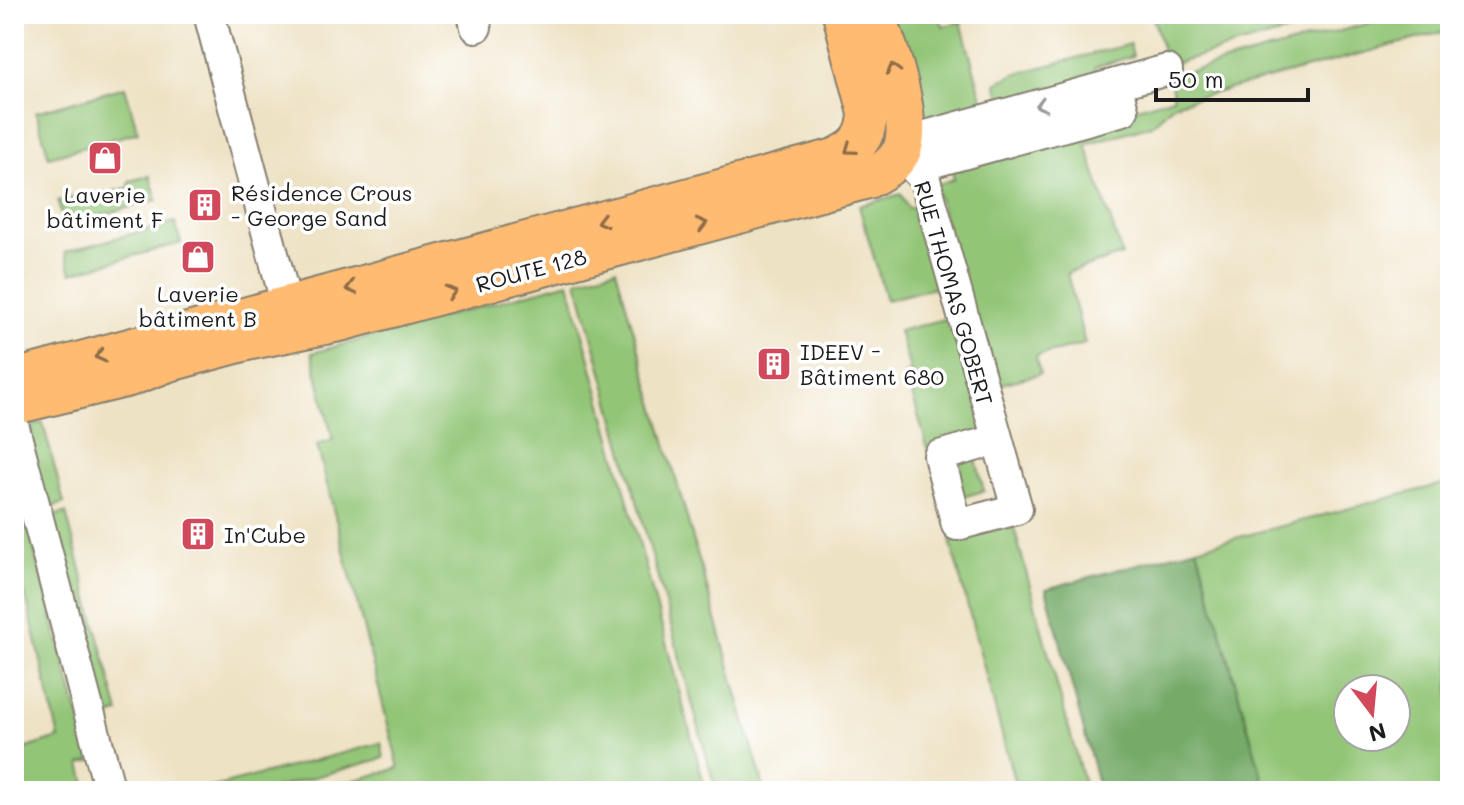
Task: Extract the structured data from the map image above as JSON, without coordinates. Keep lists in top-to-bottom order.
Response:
{
  "streets": {
    "main road": ["ROUTE 128"],
    "street": ["RUE THOMAS GOBERT"]
  },
  "crossings": [
    ["ROUTE 128", "RUE THOMAS GOBERT"]
  ],
  "places": {
    "shop": ["Laverie bâtiment F", "Laverie bâtiment B"],
    "building": ["Résidence Crous - George Sand", "IDEEV - Bâtiment 680", "In'Cube"]
  },
  "scale_bar": "50 m",
  "north": "bottom"
}
